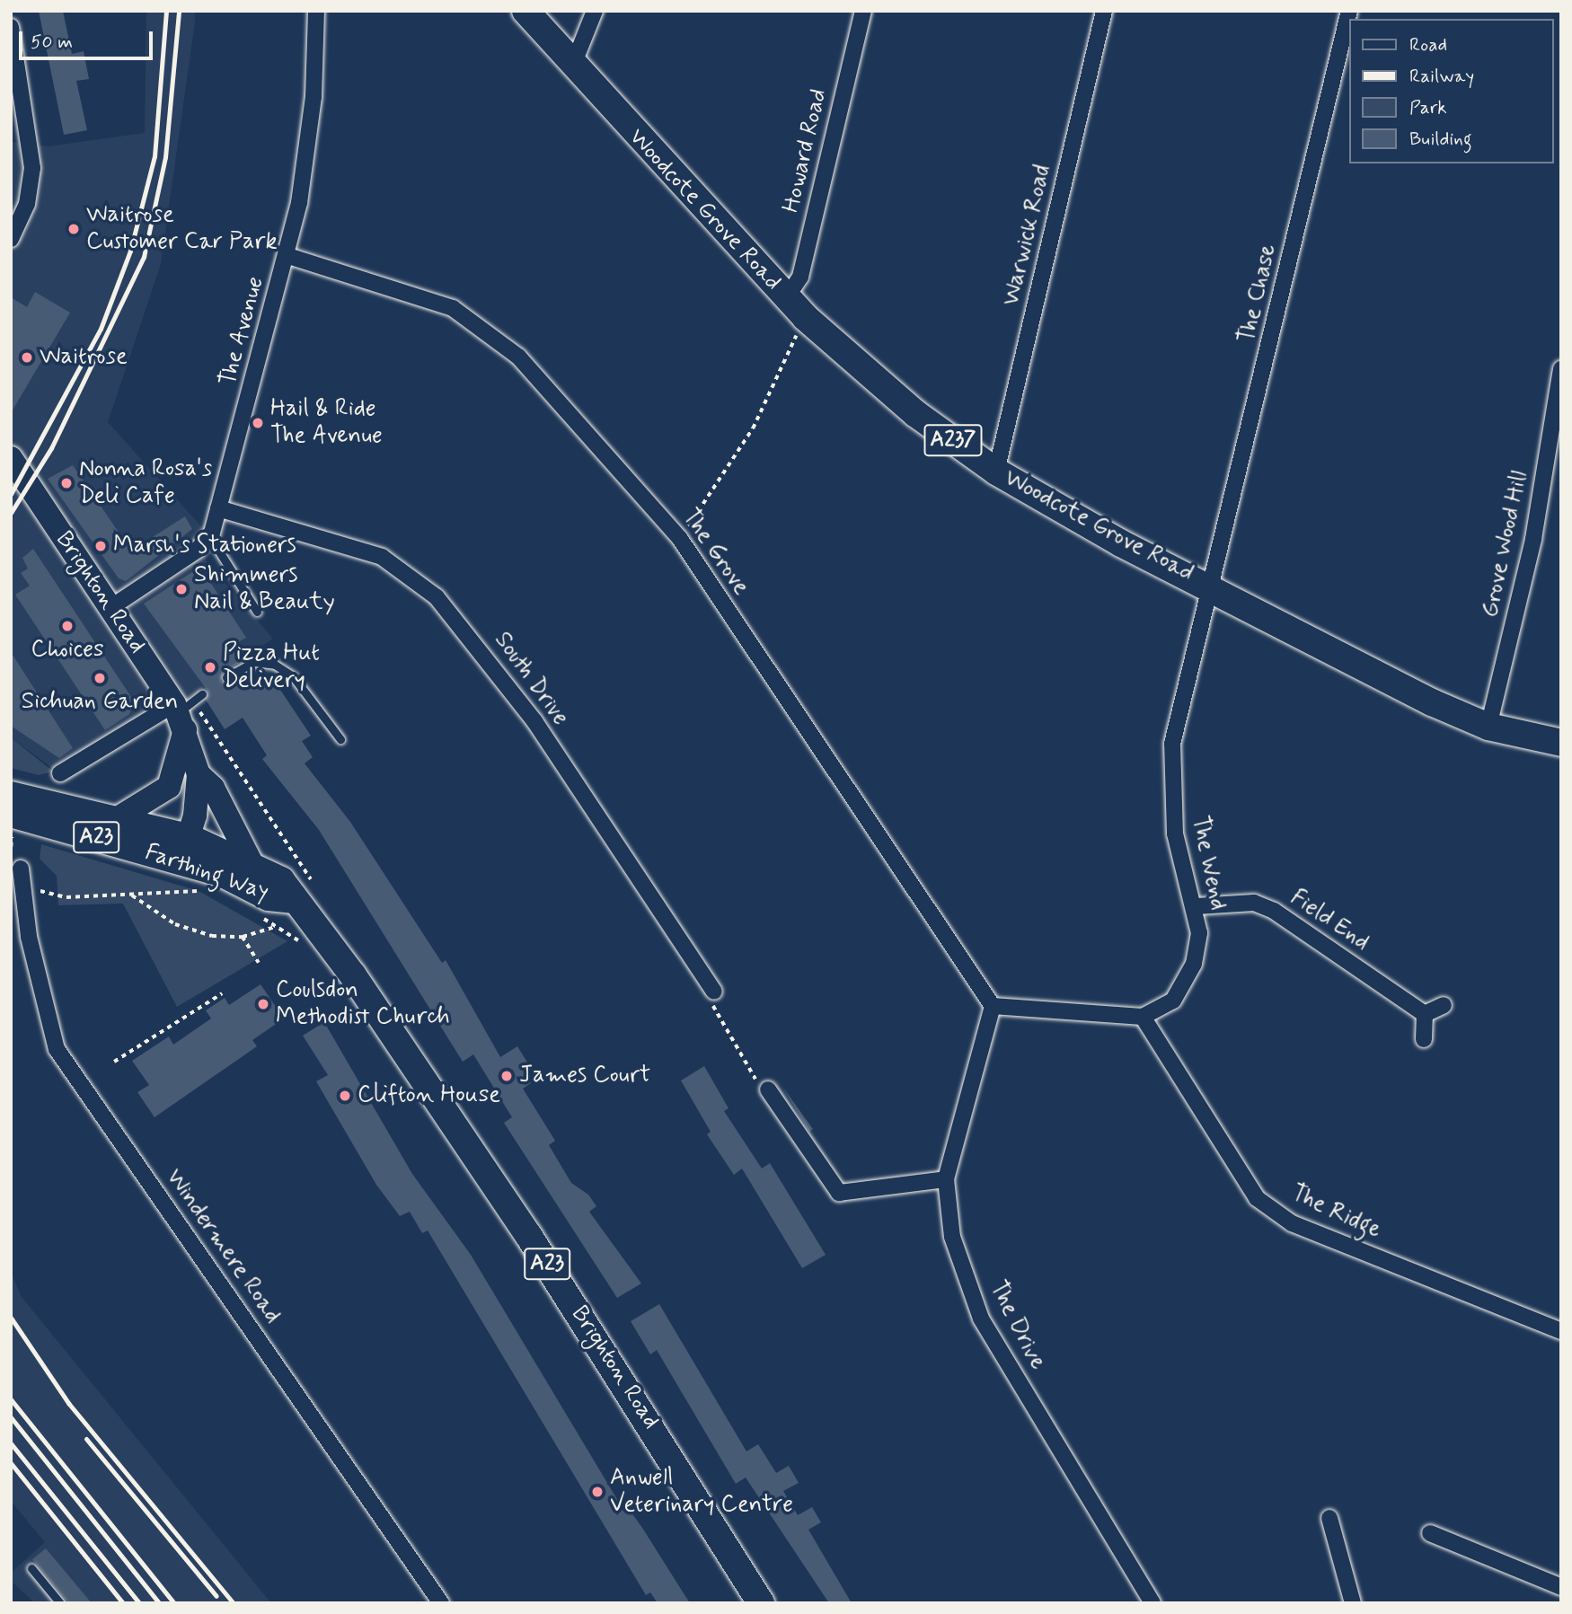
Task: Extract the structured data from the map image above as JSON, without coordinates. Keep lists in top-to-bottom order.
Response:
{
  "streets": {
    "main road": [
      "Woodcote Grove Road",
      "A237",
      "Brighton Road",
      "A23",
      "Farthing Way"
    ],
    "street": [
      "Howard Road",
      "Warwick Road",
      "The Chase",
      "The Avenue",
      "Grove Wood Hill",
      "The Grove",
      "South Drive",
      "The Wend",
      "Field End",
      "The Ridge",
      "Windermere Road",
      "The Drive"
    ]
  },
  "crossings": [
    ["Howard Road", "Woodcote Grove Road"],
    ["Woodcote Grove Road", "Warwick Road"],
    ["Woodcote Grove Road", "The Chase"],
    ["Woodcote Grove Road", "Grove Wood Hill"],
    ["Woodcote Grove Road", "The Wend"],
    ["The Chase", "The Wend"],
    ["The Avenue", "The Grove"],
    ["The Avenue", "South Drive"],
    ["The Grove", "The Drive"],
    ["Brighton Road", "A23"],
    ["Brighton Road", "Farthing Way"],
    ["A23", "Farthing Way"],
    ["The Wend", "Field End"],
    ["The Wend", "The Ridge"]
  ],
  "places": [
    "Waitrose Customer Car Park",
    "Waitrose",
    "Hail & Ride The Avenue",
    "Nonna Rosa's Deli Cafe",
    "Marsh's Stationers",
    "Shimmers Nail & Beauty",
    "Choices",
    "Pizza Hut Delivery",
    "Sichuan Garden",
    "Coulsdon Methodist Church",
    "James Court",
    "Clifton House",
    "Anwell Veterinary Centre"
  ],
  "legend": [
    "Road",
    "Railway",
    "Park",
    "Building"
  ],
  "scale_bar": "50 m"
}
